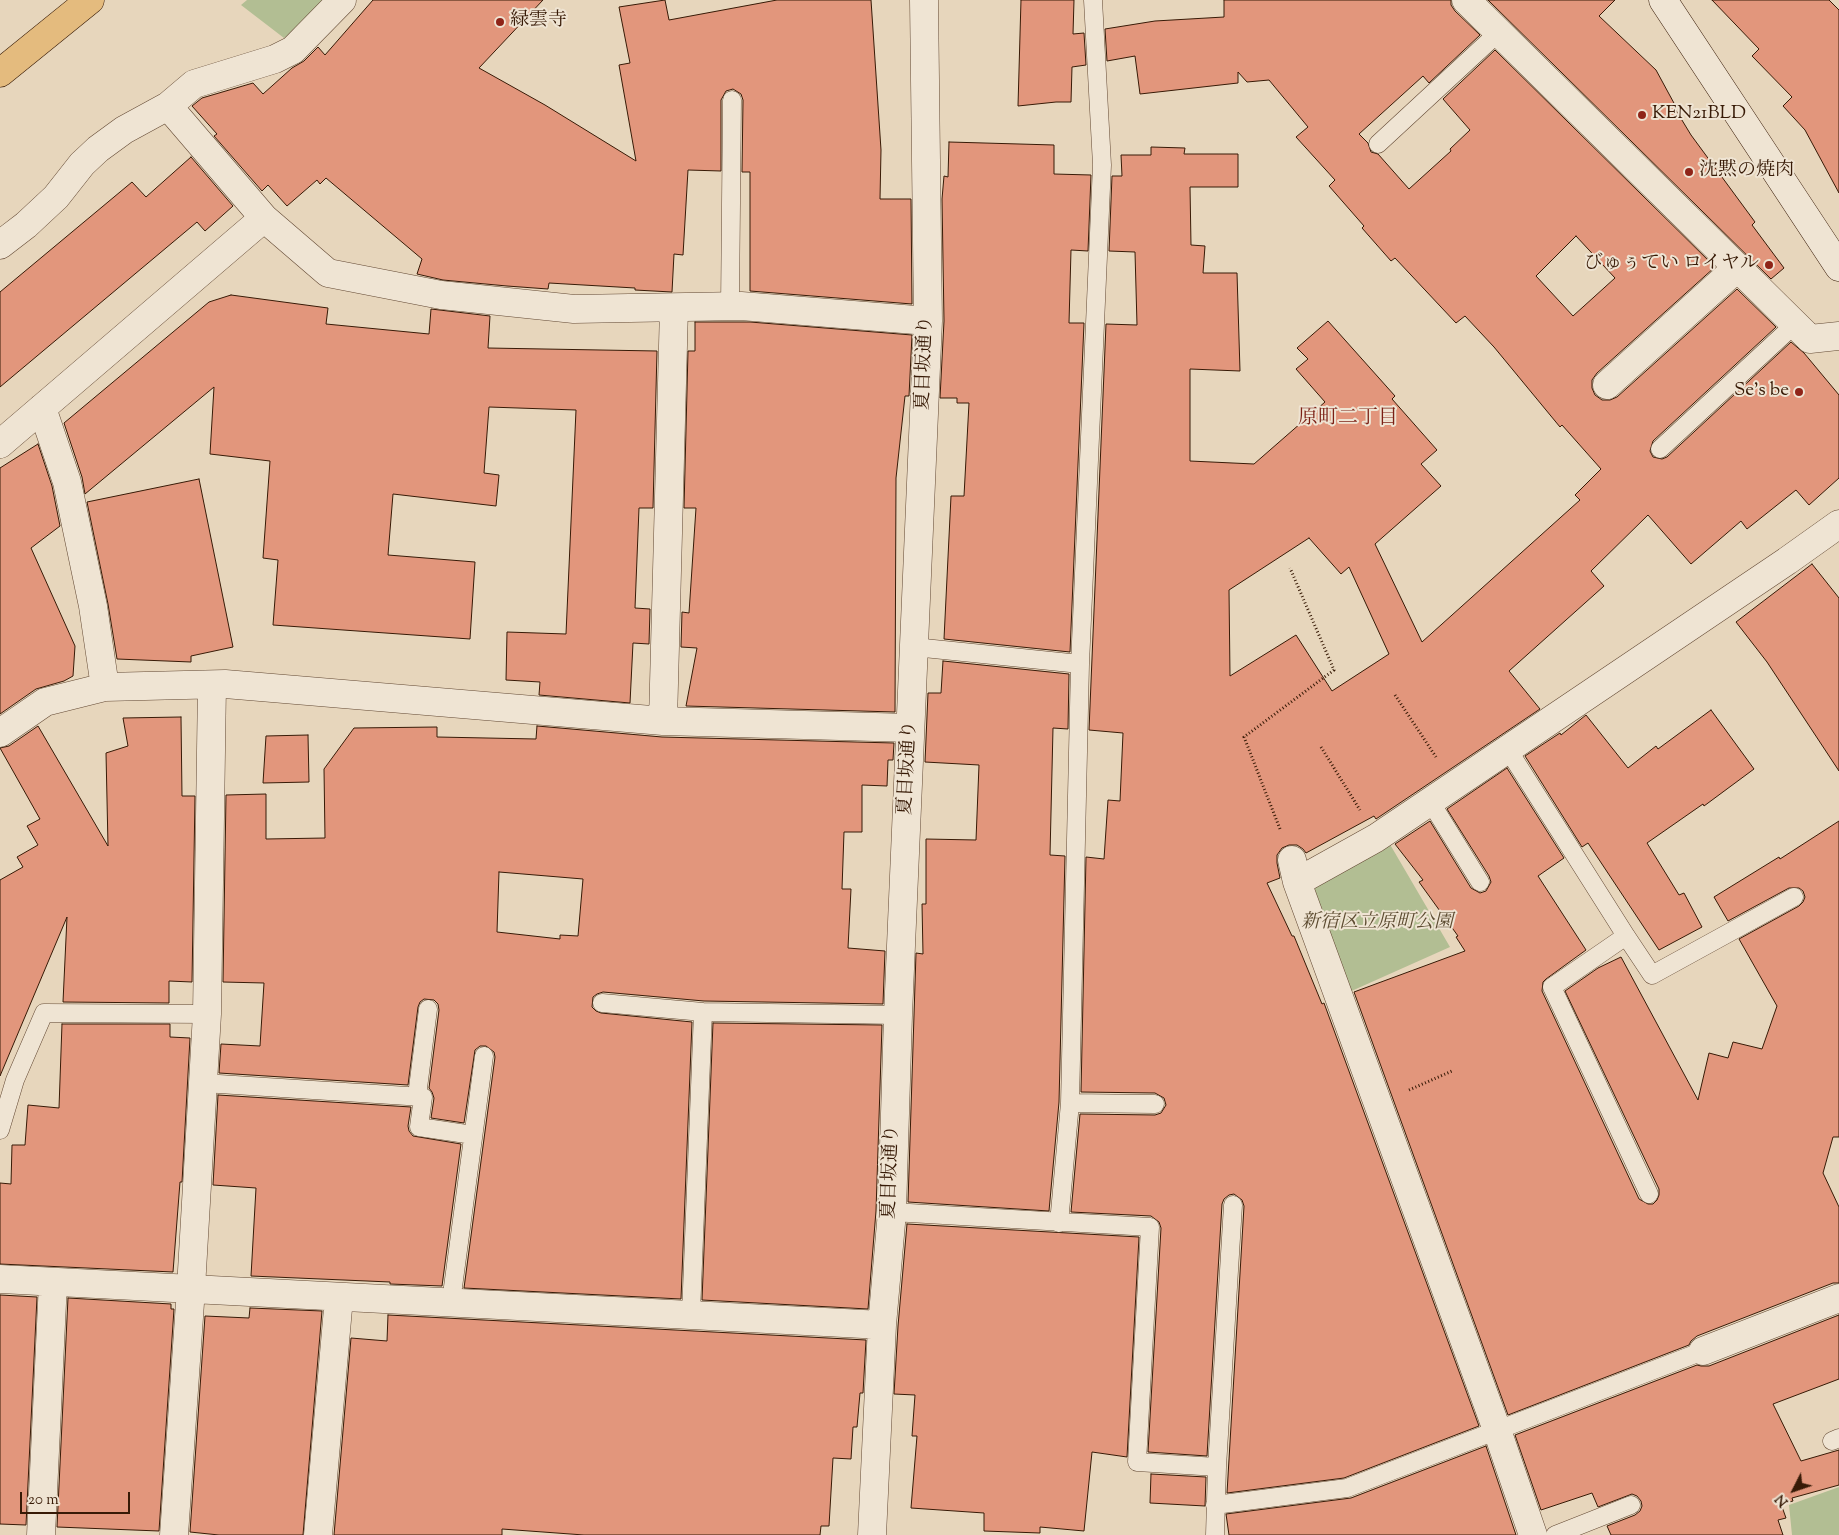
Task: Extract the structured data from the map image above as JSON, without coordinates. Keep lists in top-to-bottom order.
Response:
{
  "streets": {
    "street": ["夏目坂通り"]
  },
  "districts": ["原町二丁目"],
  "parks": ["新宿区立原町公園"],
  "places": [
    "緑雲寺",
    "KEN21BLD",
    "沈黙の焼肉",
    "びゅぅてい ロイヤル",
    "Se's be"
  ],
  "scale_bar": "20 m",
  "north": "bottom left"
}
